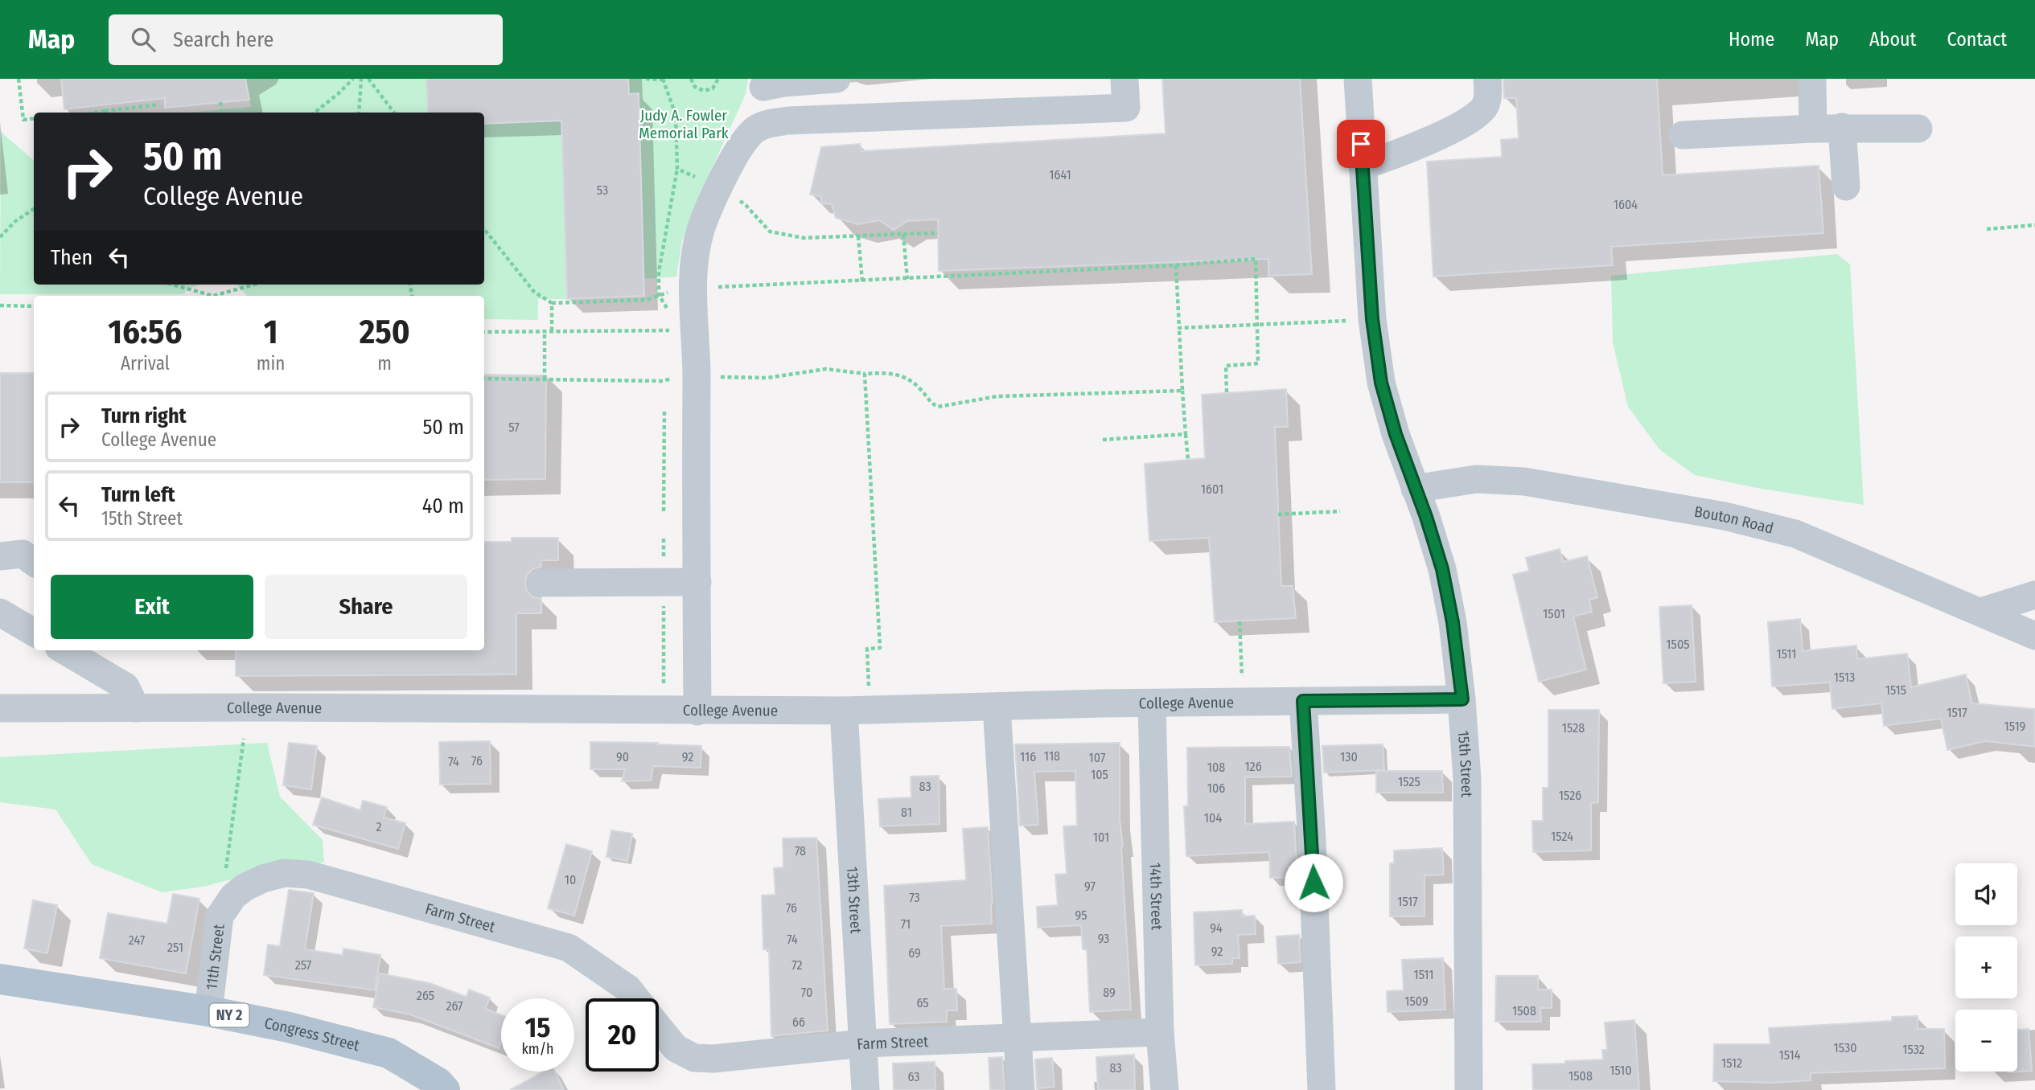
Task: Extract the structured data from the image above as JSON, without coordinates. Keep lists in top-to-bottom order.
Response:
{
  "streets": {
    "main road": ["NY 2", "Congress Street"],
    "street": [
      "Bouton Road",
      "College Avenue",
      "15th Street",
      "14th Street",
      "13th Street",
      "Farm Street",
      "11th Street"
    ]
  },
  "crossings": [
    ["Bouton Road", "15th Street"],
    ["College Avenue", "15th Street"],
    ["College Avenue", "14th Street"],
    ["College Avenue", "13th Street"],
    ["14th Street", "Farm Street"],
    ["13th Street", "Farm Street"],
    ["Farm Street", "11th Street"],
    ["11th Street", "Congress Street"]
  ],
  "parks": ["Judy A. Fowler Memorial Park"],
  "house_numbers": [
    "1641",
    "53",
    "1604",
    "57",
    "1601",
    "1501",
    "1505",
    "1511",
    "1513",
    "1515",
    "1517",
    "1519",
    "1528",
    "118",
    "90",
    "92",
    "116",
    "130",
    "107",
    "76",
    "74",
    "126",
    "108",
    "105",
    "1525",
    "83",
    "106",
    "1526",
    "81",
    "104",
    "2",
    "1524",
    "101",
    "78",
    "10",
    "97",
    "73",
    "1517",
    "76",
    "95",
    "71",
    "94",
    "93",
    "74",
    "247",
    "251",
    "92",
    "69",
    "257",
    "72",
    "1511",
    "70",
    "89",
    "265",
    "1509",
    "65",
    "267",
    "1508",
    "66",
    "1530",
    "1532",
    "1514",
    "1512",
    "83",
    "1510",
    "1508",
    "63"
  ],
  "page": {
    "header": "Map",
    "search": "Search here",
    "nav": [
      "Home",
      "Map",
      "About",
      "Contact"
    ],
    "turn": ["50 m", "College Avenue"],
    "then": "Then",
    "eta": [
      "16:56",
      "Arrival",
      "1",
      "min",
      "250",
      "m"
    ],
    "list": [
      {
        "name": "Turn right",
        "note": "College Avenue",
        "value": "50 m"
      },
      {
        "name": "Turn left",
        "note": "15th Street",
        "value": "40 m"
      }
    ],
    "buttons": ["Exit", "Share"],
    "map_buttons": ["+", "−"],
    "speed": "15 km/h",
    "limit": "20"
  }
}
